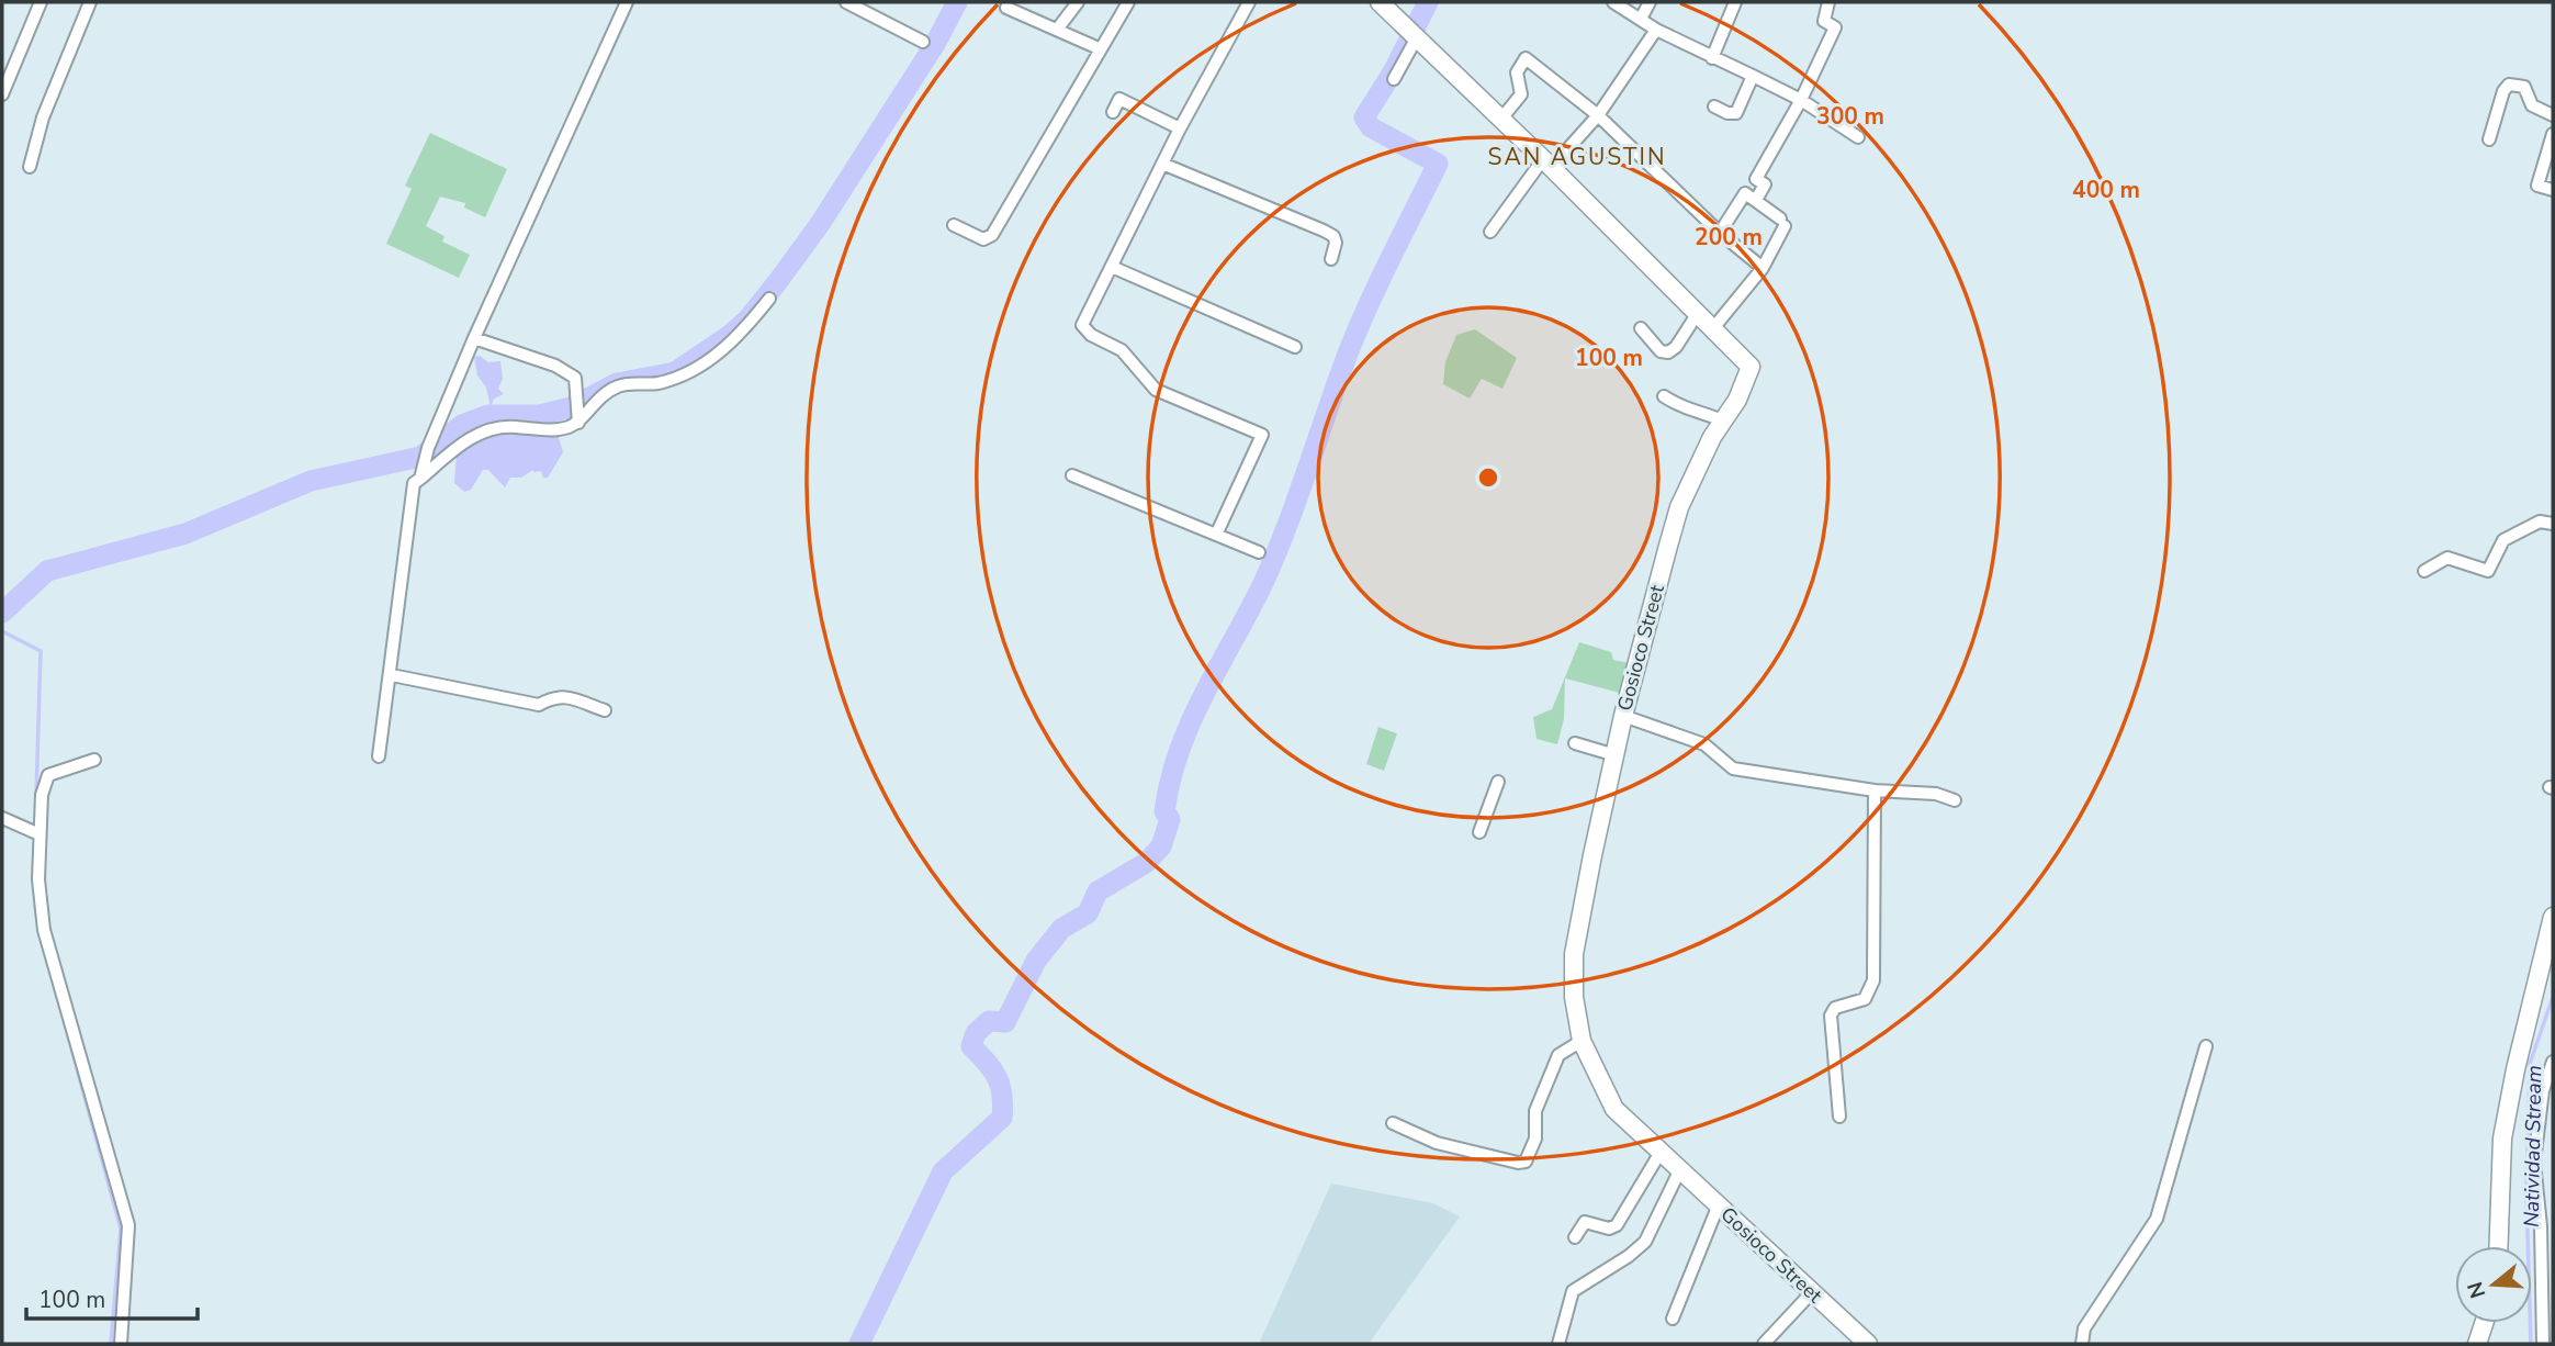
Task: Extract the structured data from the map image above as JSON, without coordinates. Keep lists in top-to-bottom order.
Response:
{
  "streets": {
    "street": ["Gosioco Street"]
  },
  "districts": ["SAN AGUSTIN"],
  "water": ["Natividad Stream"],
  "scale_bar": "100 m",
  "north": "left",
  "rings": [
    "300 m",
    "400 m",
    "200 m",
    "100 m"
  ]
}
